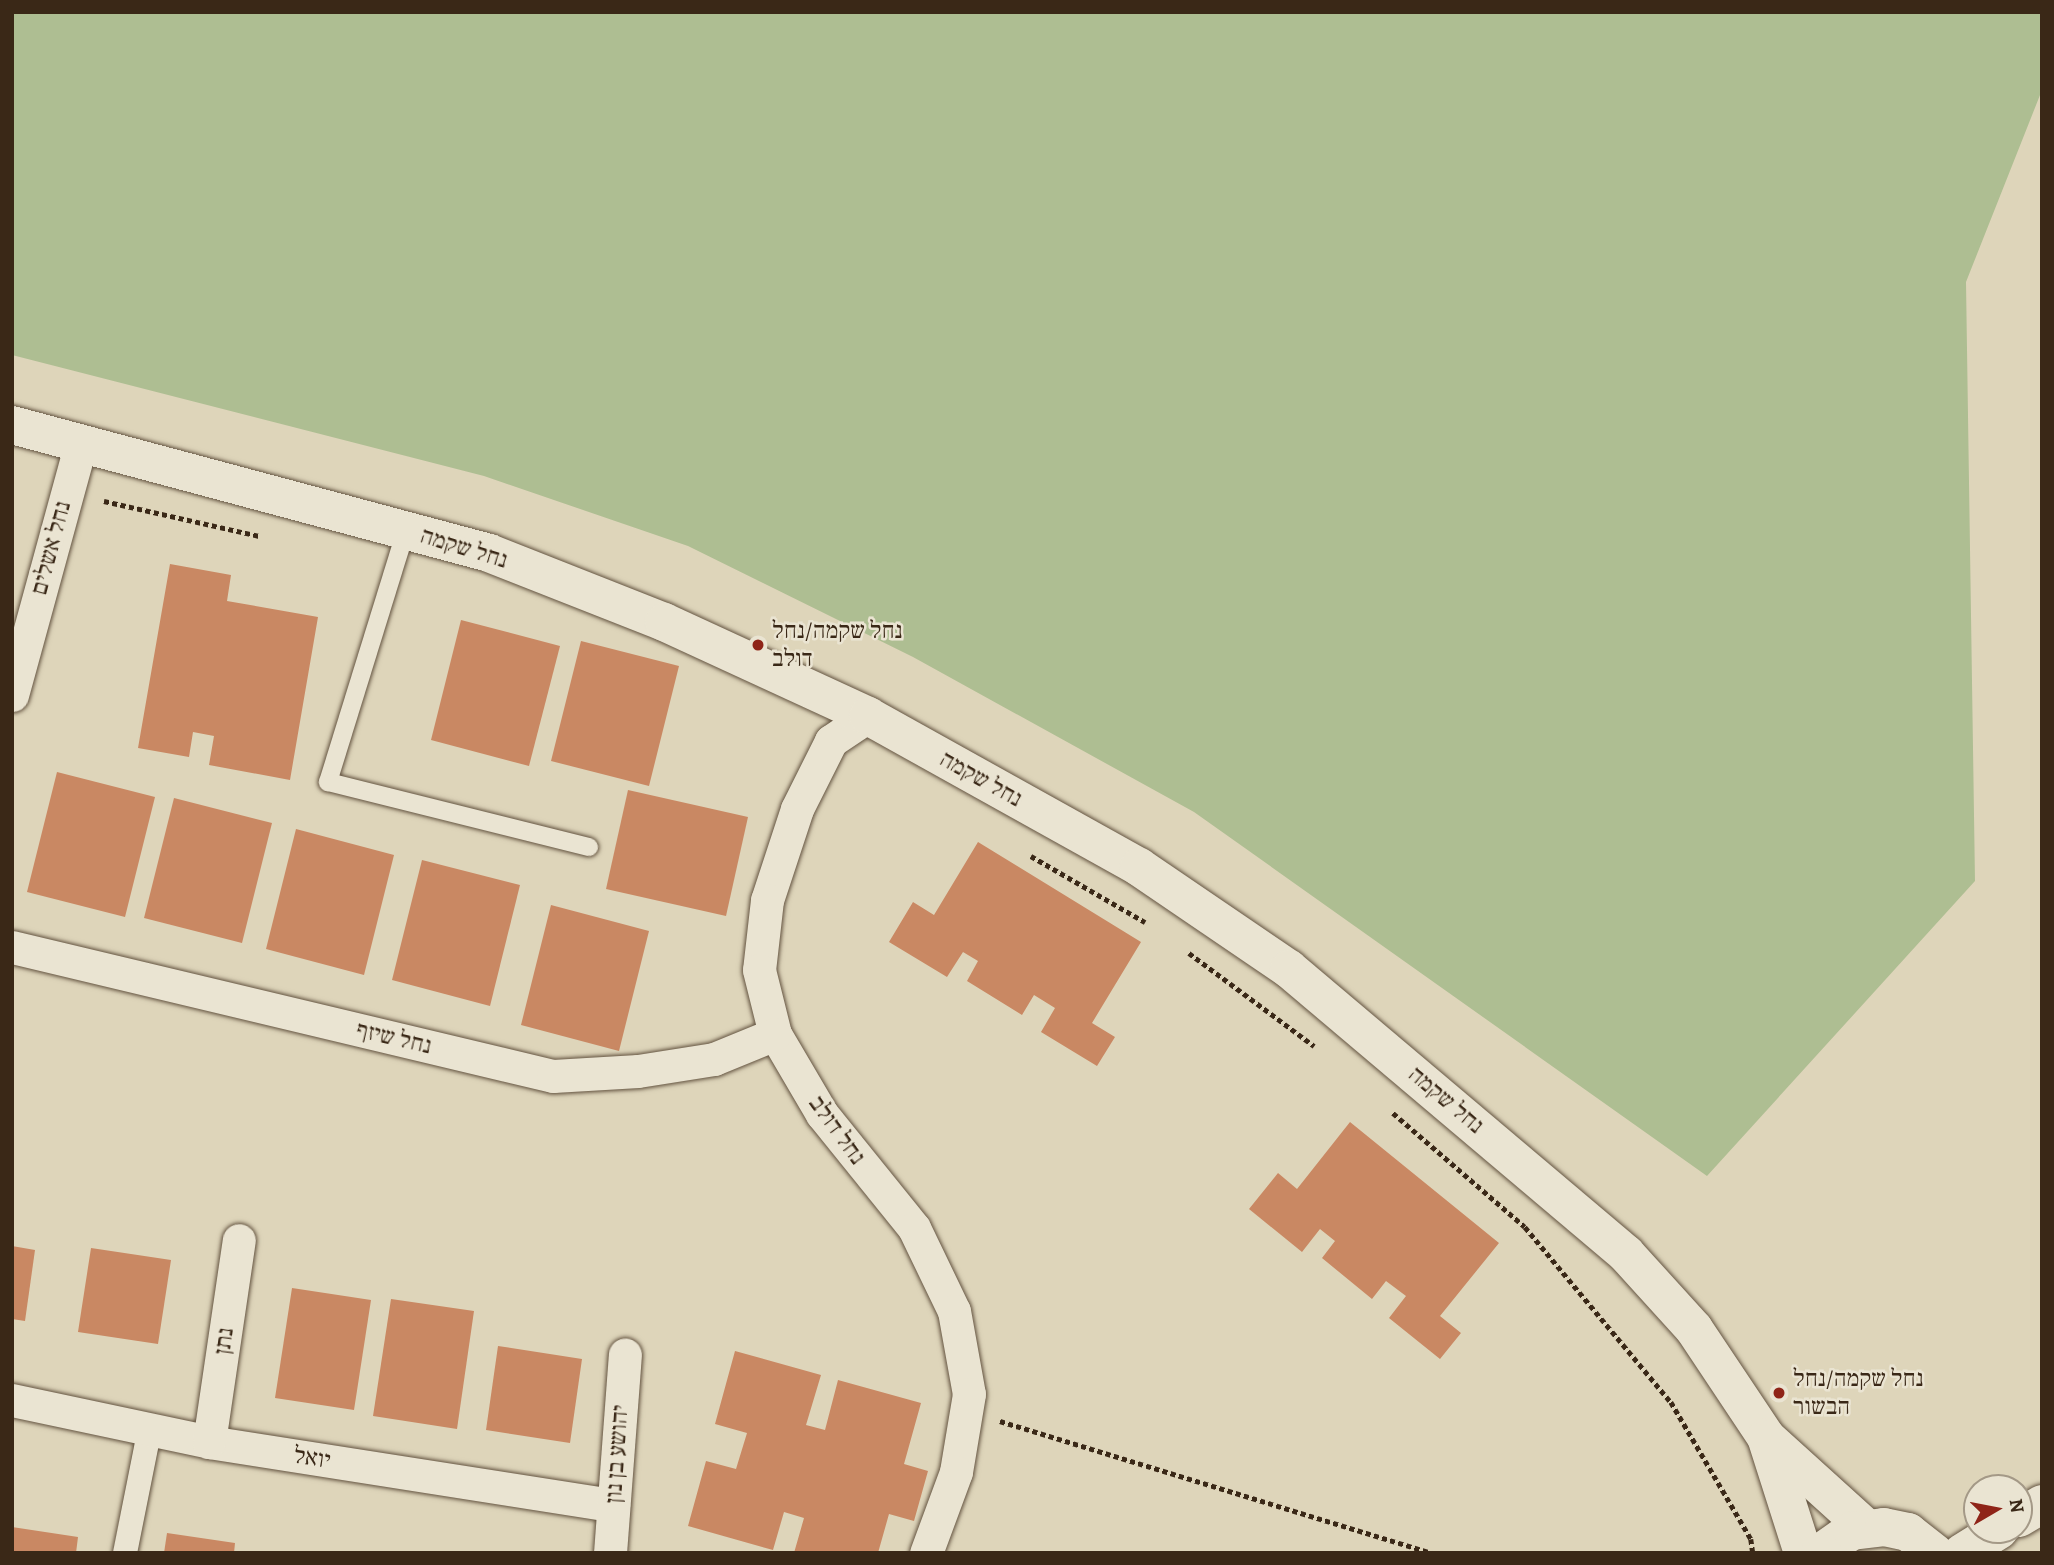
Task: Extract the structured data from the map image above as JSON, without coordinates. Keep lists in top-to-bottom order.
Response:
{
  "streets": {
    "street": [
      "נחל אשלים",
      "נחל שקמה",
      "נחל שיזף",
      "נחל דולב",
      "נתן",
      "יהושע בן נון",
      "יואל"
    ]
  },
  "crossings": [
    ["נחל אשלים", "נחל שקמה"],
    ["נחל שקמה", "נחל דולב"],
    ["נחל שיזף", "נחל דולב"],
    ["נתן", "יואל"],
    ["יהושע בן נון", "יואל"]
  ],
  "places": ["נחל שקמה/נחל דולב", "נחל שקמה/נחל הבשור"],
  "north": "right"
}
